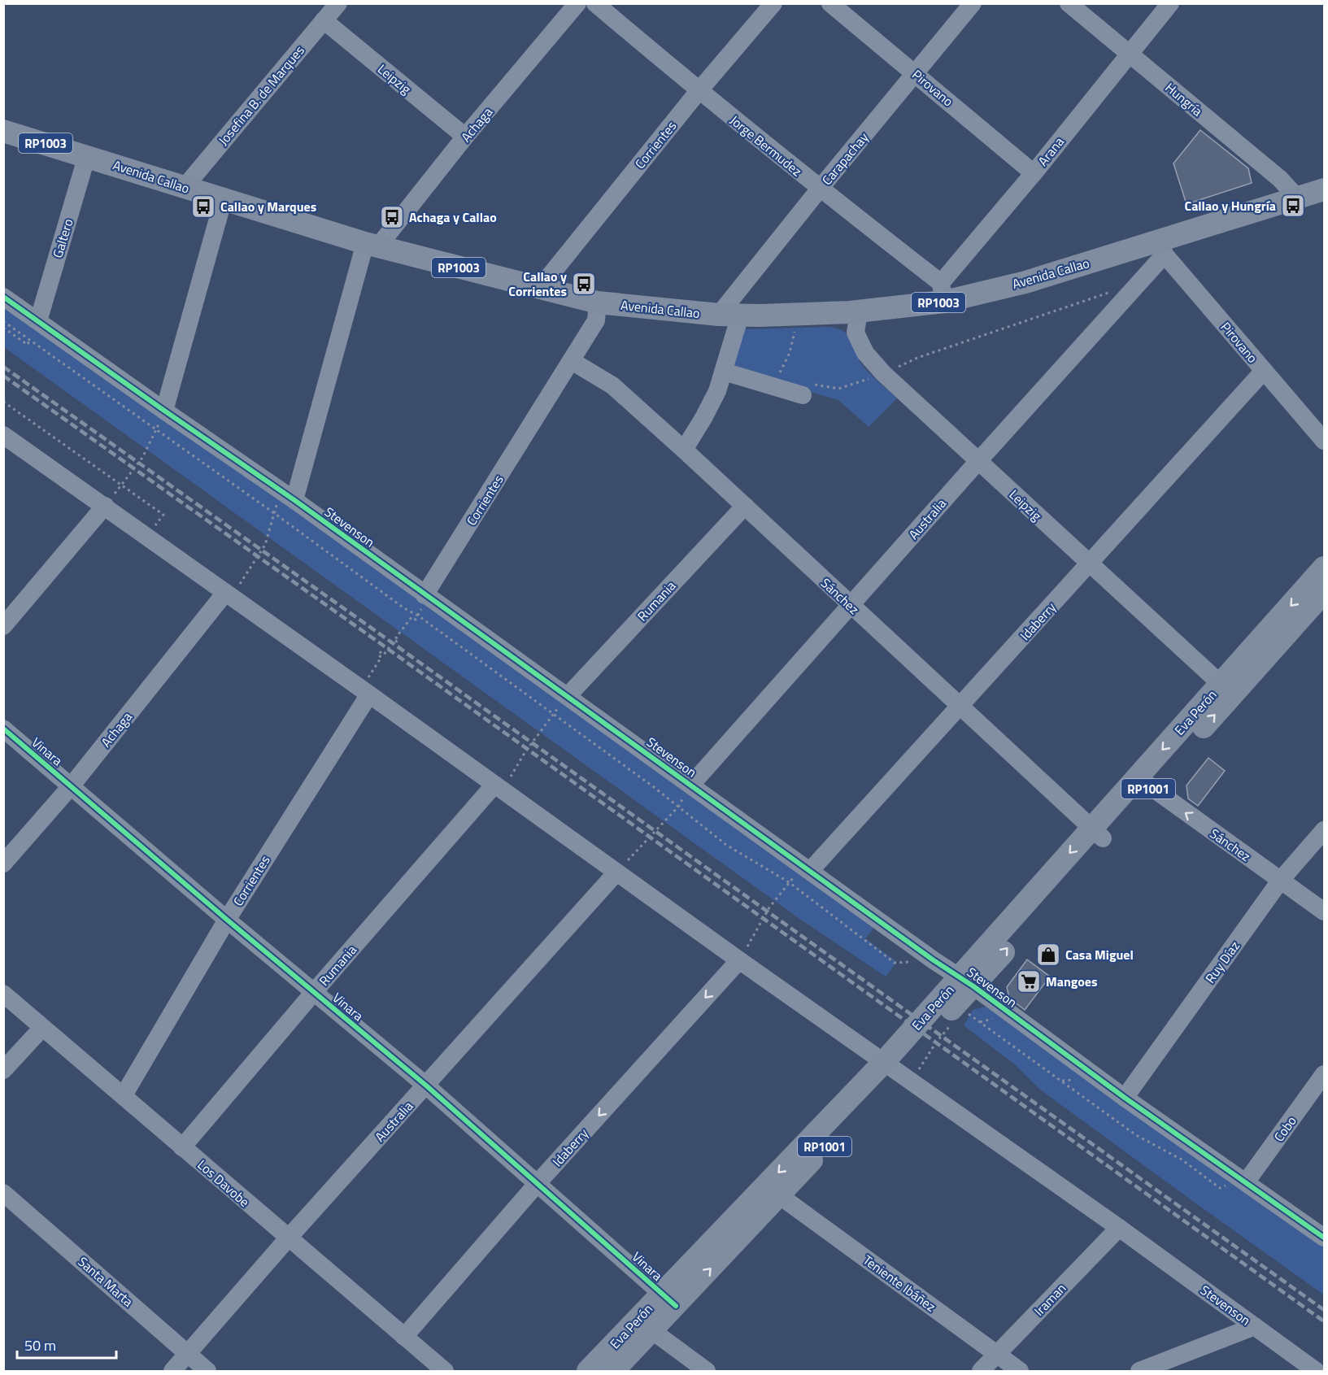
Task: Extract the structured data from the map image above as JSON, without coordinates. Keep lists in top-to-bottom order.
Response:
{
  "streets": {
    "main road": [
      "RP1003",
      "Avenida Callao",
      "Eva Perón",
      "RP1001"
    ],
    "street": [
      "Leipzig",
      "Pirovano",
      "Josefina B. de Marques",
      "Hungría",
      "Achaga",
      "Corrientes",
      "Jorge Bermudez",
      "Arana",
      "Carapachay",
      "Galtero",
      "Australia",
      "Stevenson",
      "Sánchez",
      "Rumania",
      "Idaberry",
      "Vinara",
      "Ruy Díaz",
      "Cobo",
      "Los Davobe",
      "Santa Marta",
      "Teniente Ibáñez",
      "Iraman"
    ]
  },
  "crossings": [
    ["Leipzig", "Josefina B. de Marques"],
    ["Leipzig", "Achaga"],
    ["Leipzig", "Avenida Callao"],
    ["Leipzig", "Australia"],
    ["Leipzig", "Idaberry"],
    ["Leipzig", "Eva Perón"],
    ["Pirovano", "Arana"],
    ["Pirovano", "Carapachay"],
    ["Pirovano", "Avenida Callao"],
    ["Pirovano", "Australia"],
    ["Pirovano", "Idaberry"],
    ["Josefina B. de Marques", "Avenida Callao"],
    ["Hungría", "Arana"],
    ["Hungría", "Avenida Callao"],
    ["Achaga", "Avenida Callao"],
    ["Achaga", "Stevenson"],
    ["Achaga", "Vinara"],
    ["Corrientes", "Jorge Bermudez"],
    ["Corrientes", "Avenida Callao"],
    ["Corrientes", "Stevenson"],
    ["Corrientes", "Sánchez"],
    ["Corrientes", "Vinara"],
    ["Corrientes", "Los Davobe"],
    ["Jorge Bermudez", "Arana"],
    ["Jorge Bermudez", "Carapachay"],
    ["Jorge Bermudez", "Avenida Callao"],
    ["Arana", "Avenida Callao"],
    ["Carapachay", "Avenida Callao"],
    ["Avenida Callao", "Galtero"],
    ["Avenida Callao", "Australia"],
    ["Galtero", "Stevenson"],
    ["Australia", "Stevenson"],
    ["Australia", "Sánchez"],
    ["Australia", "Vinara"],
    ["Australia", "Los Davobe"],
    ["Australia", "Santa Marta"],
    ["Stevenson", "Rumania"],
    ["Stevenson", "Idaberry"],
    ["Stevenson", "Eva Perón"],
    ["Stevenson", "Ruy Díaz"],
    ["Stevenson", "Cobo"],
    ["Stevenson", "Iraman"],
    ["Sánchez", "Rumania"],
    ["Sánchez", "Idaberry"],
    ["Sánchez", "Eva Perón"],
    ["Sánchez", "Ruy Díaz"],
    ["Rumania", "Vinara"],
    ["Rumania", "Los Davobe"],
    ["Idaberry", "Vinara"],
    ["Idaberry", "Los Davobe"],
    ["Eva Perón", "Vinara"],
    ["Eva Perón", "Teniente Ibáñez"],
    ["Teniente Ibáñez", "Iraman"]
  ],
  "places": {
    "bus stop": [
      "Callao y Hungría",
      "Callao y Marques",
      "Achaga y Callao",
      "Callao y Corrientes"
    ],
    "shop": ["Casa Miguel"],
    "supermarket": ["Mangoes"]
  },
  "scale_bar": "50 m"
}
